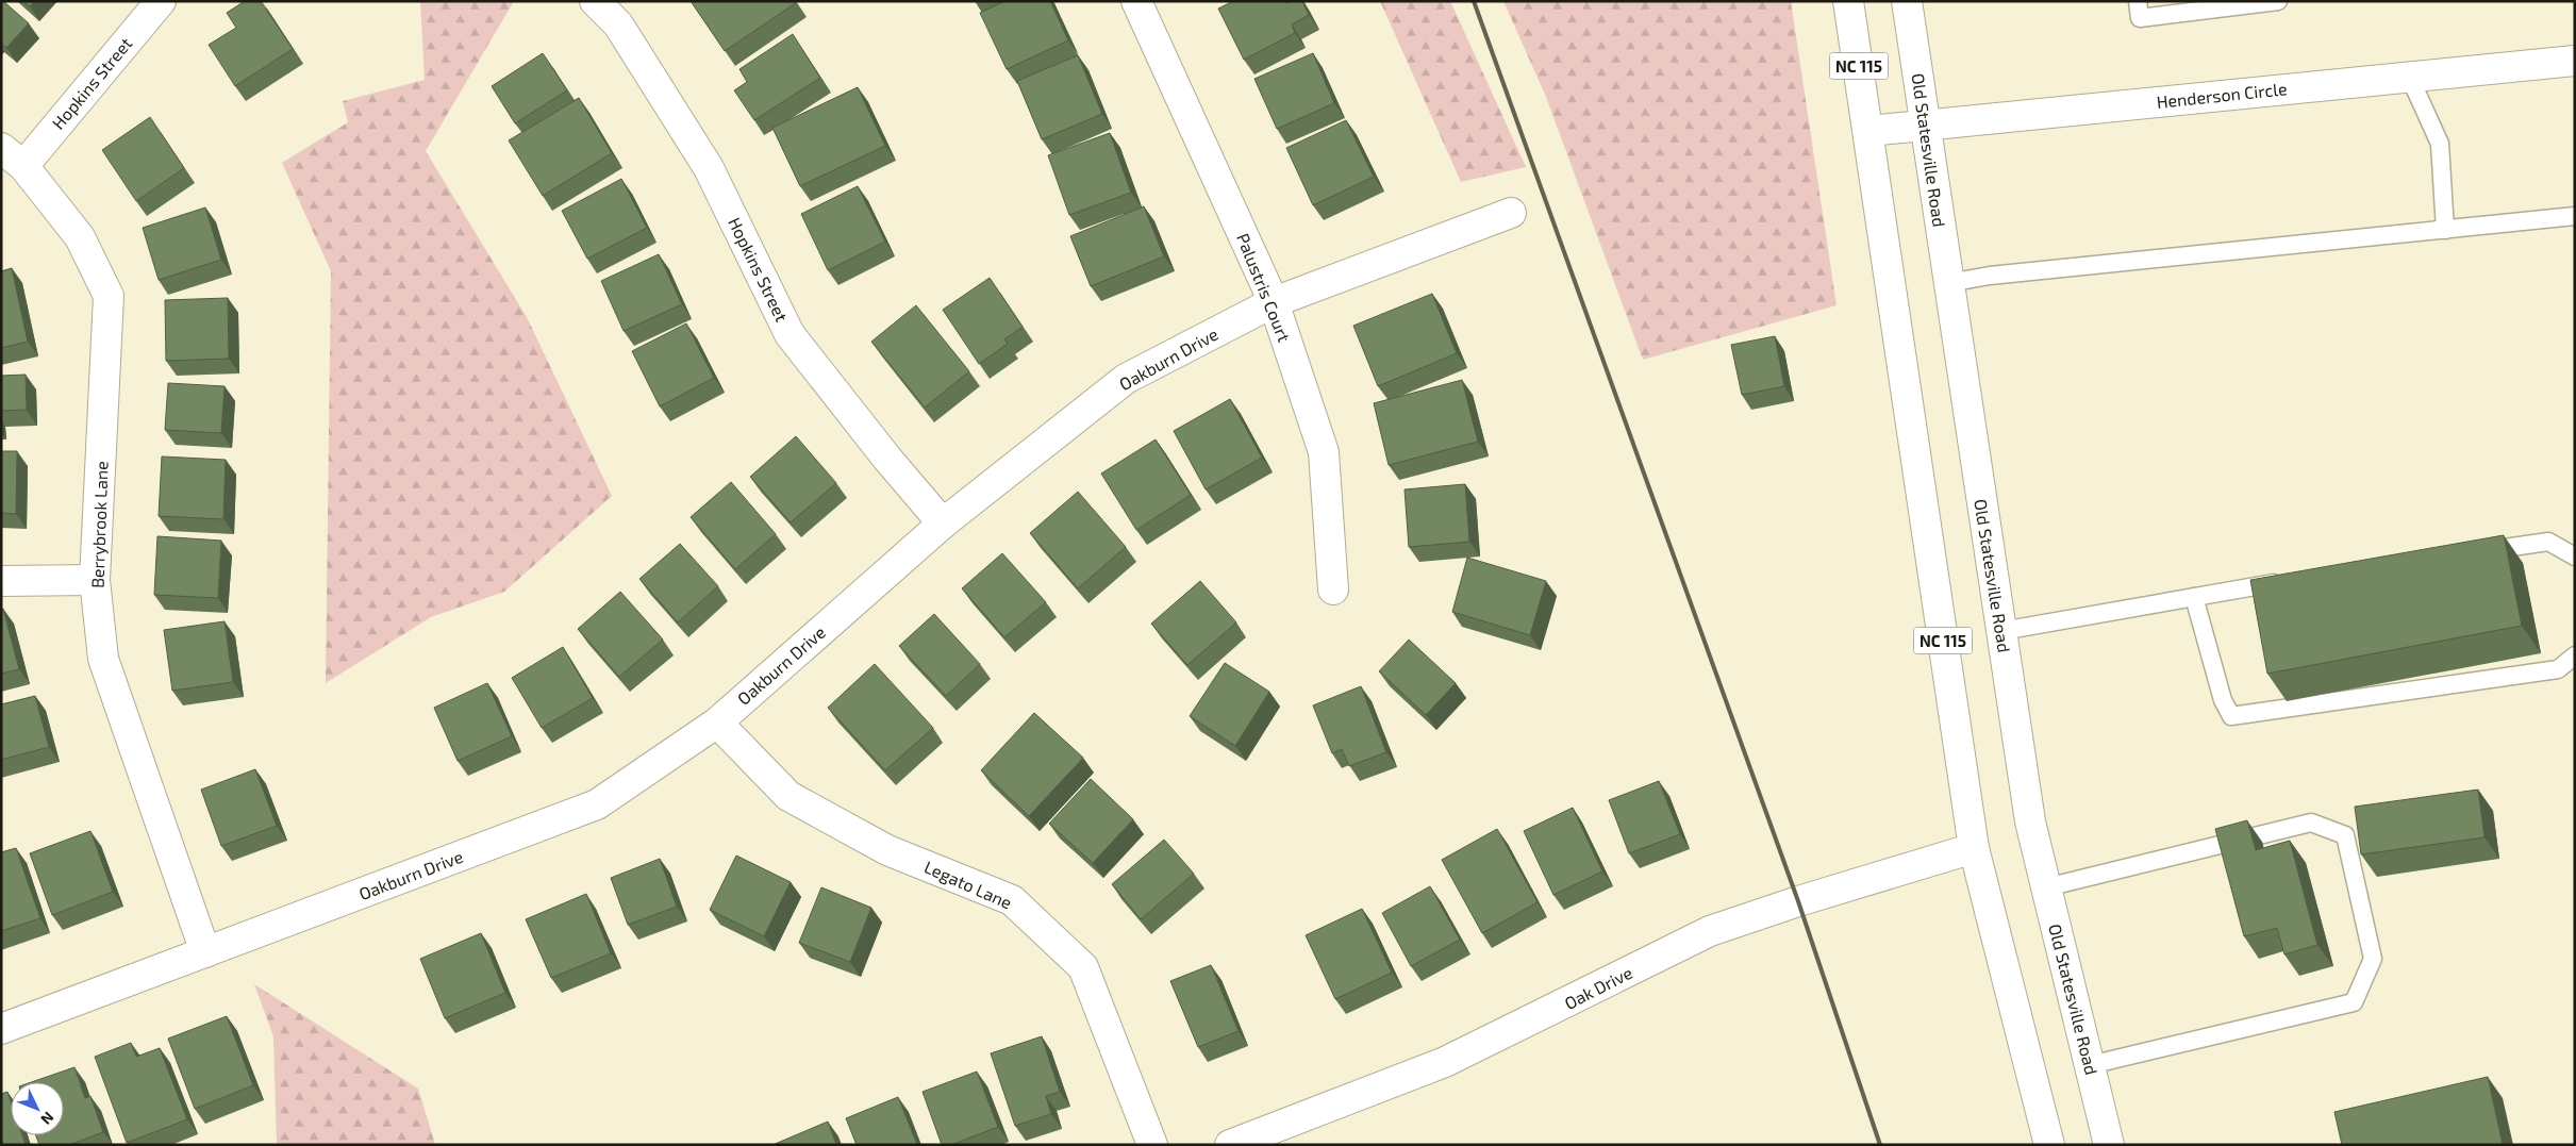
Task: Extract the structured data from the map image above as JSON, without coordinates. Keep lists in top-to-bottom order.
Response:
{
  "streets": {
    "street": [
      "NC 115",
      "Hopkins Street",
      "Henderson Circle",
      "Old Statesville Road",
      "Palustris Court",
      "Oakburn Drive",
      "Berrybrook Lane",
      "Legato Lane",
      "Oak Drive"
    ]
  },
  "crossings": [
    ["NC 115", "Henderson Circle"],
    ["NC 115", "Oak Drive"],
    ["Hopkins Street", "Oakburn Drive"],
    ["Hopkins Street", "Berrybrook Lane"],
    ["Henderson Circle", "Old Statesville Road"],
    ["Palustris Court", "Oakburn Drive"],
    ["Oakburn Drive", "Berrybrook Lane"],
    ["Oakburn Drive", "Legato Lane"]
  ],
  "north": "bottom right"
}
